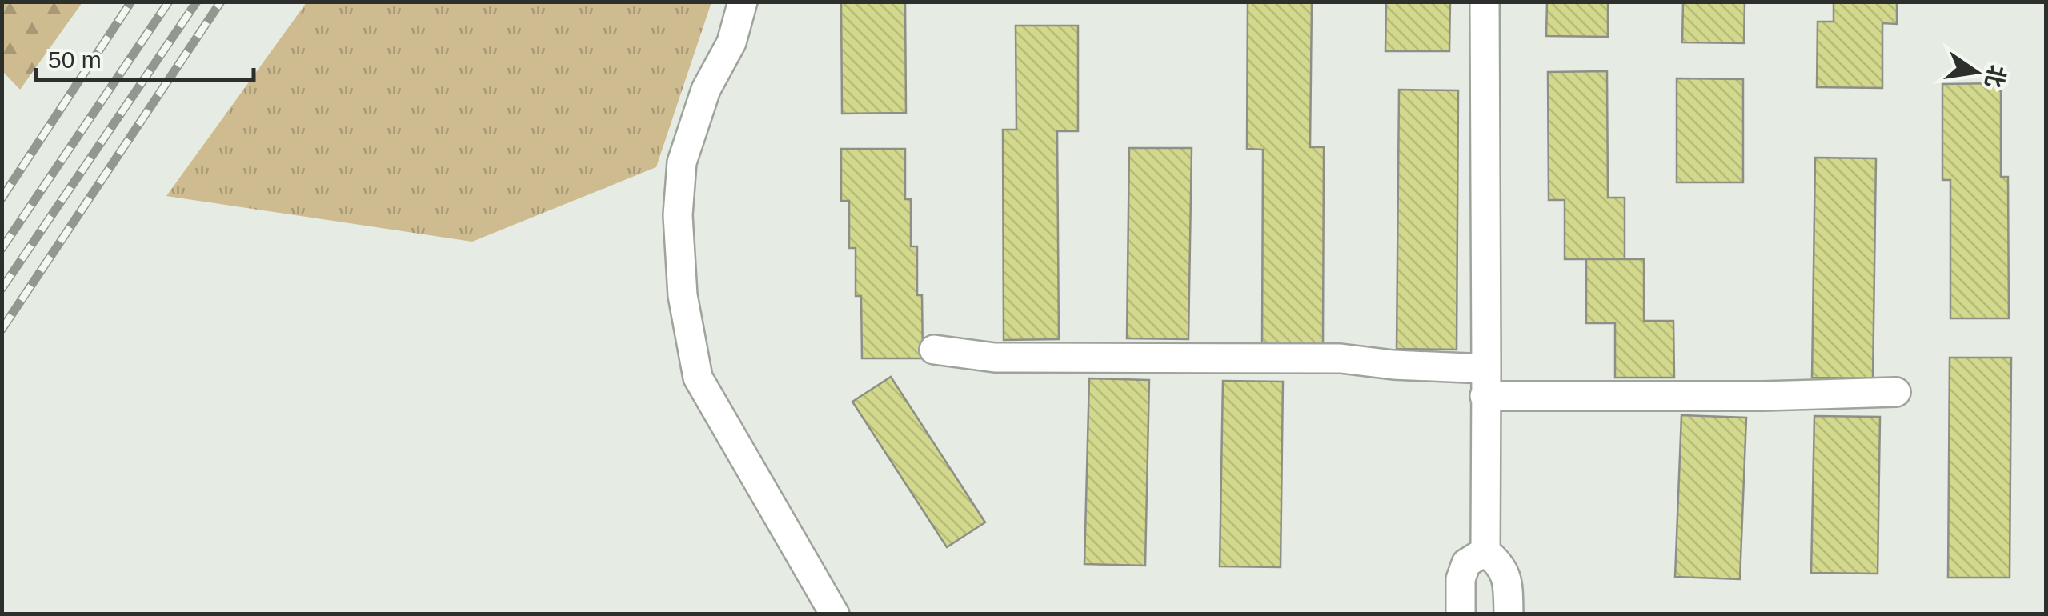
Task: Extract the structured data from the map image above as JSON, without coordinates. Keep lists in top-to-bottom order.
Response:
{
  "scale_bar": "50 m",
  "north": "right"
}
